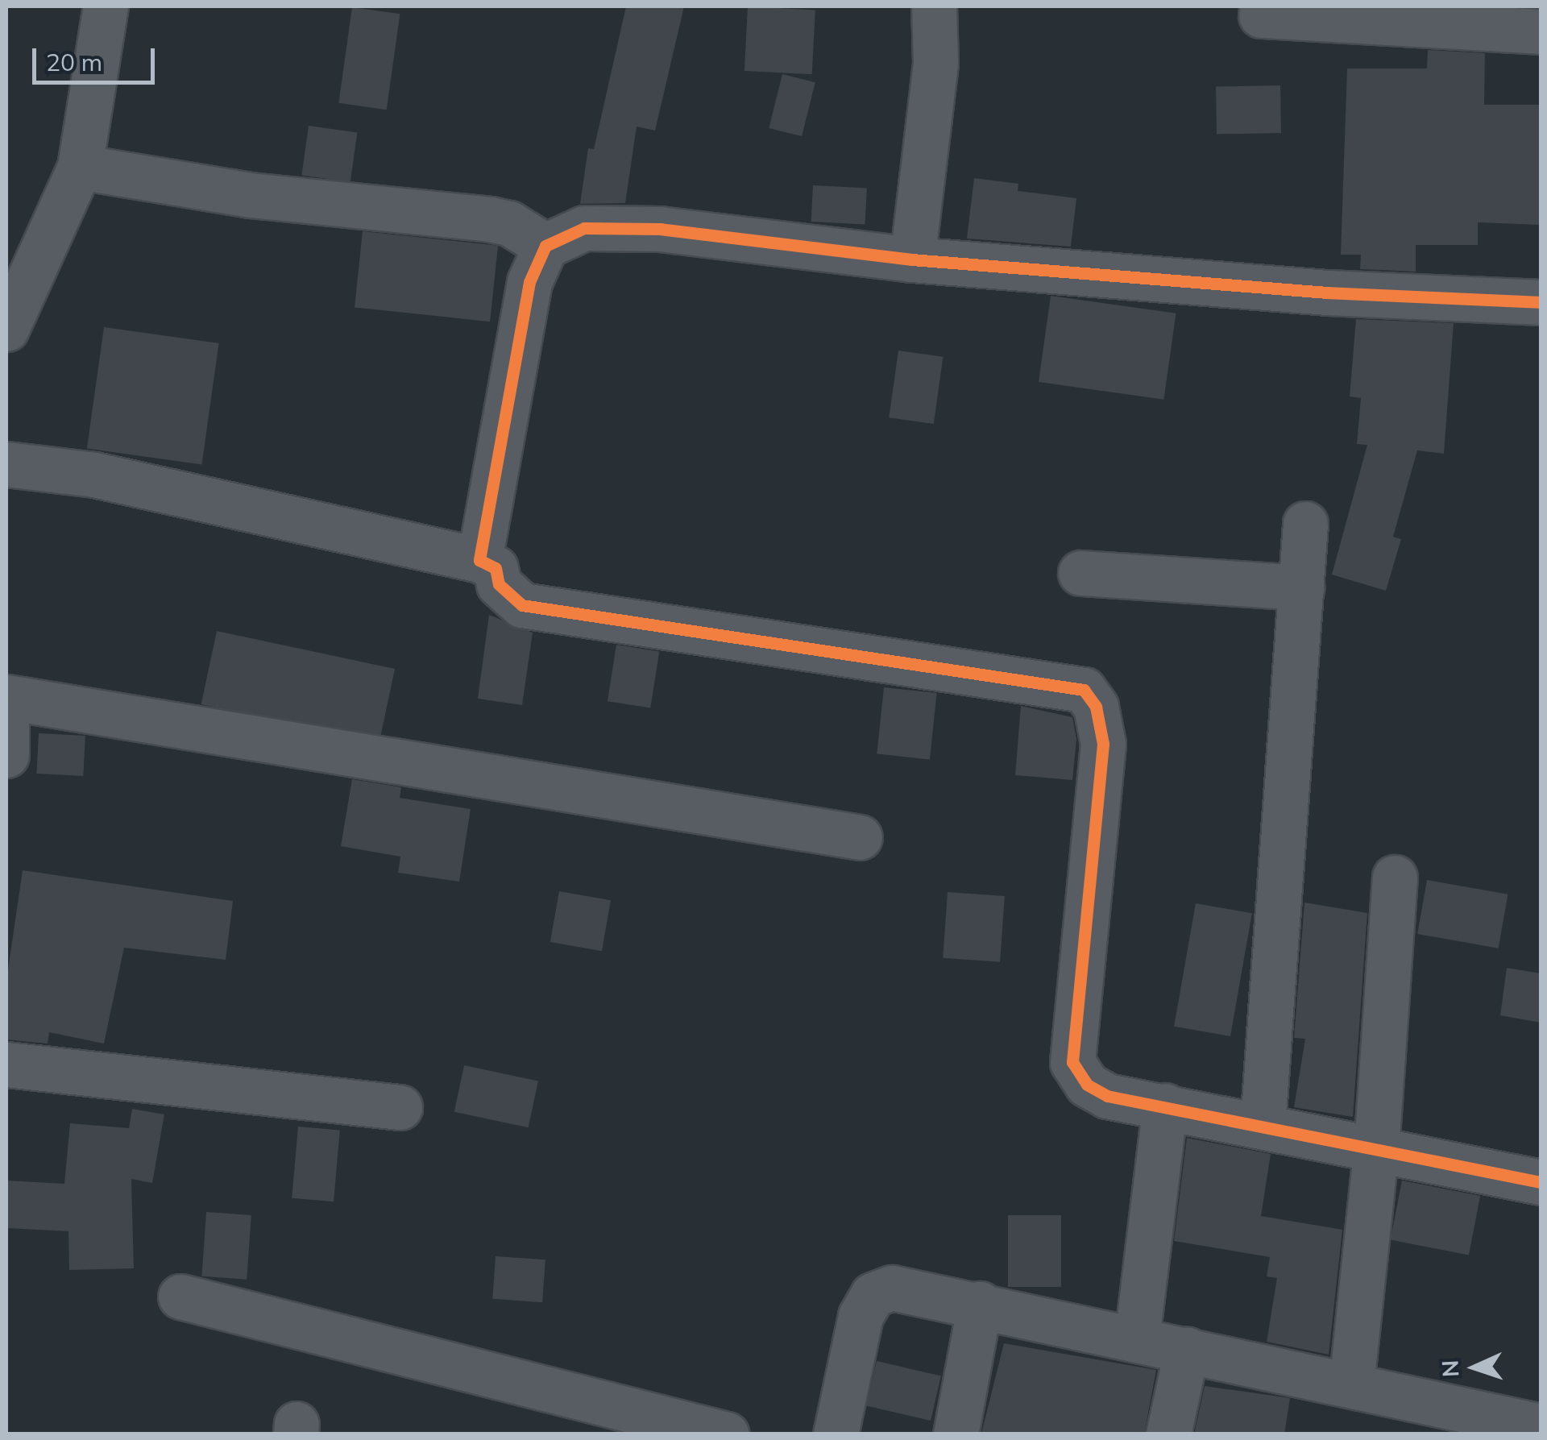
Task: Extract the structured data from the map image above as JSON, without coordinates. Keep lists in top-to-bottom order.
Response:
{
  "scale_bar": "20 m",
  "north": "left"
}
